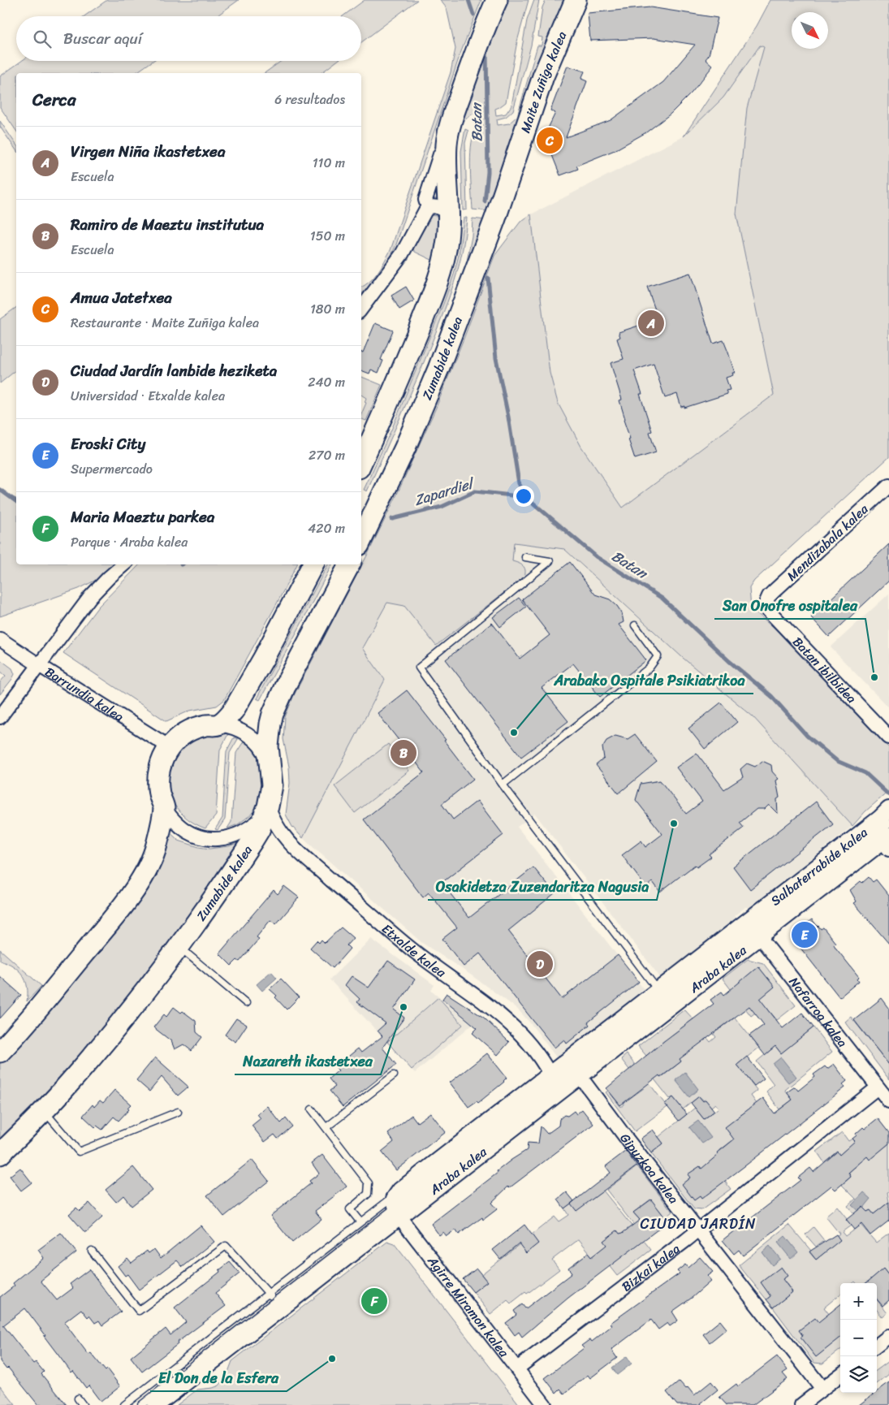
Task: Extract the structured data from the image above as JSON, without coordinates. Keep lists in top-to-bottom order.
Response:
{
  "streets": {
    "main road": ["Maite Zuñiga kalea", "Zumabide kalea"],
    "street": [
      "Mendizabala kalea",
      "Batan ibilbidea",
      "Barrundia kalea",
      "Salbaterrabide kalea",
      "Etxalde kalea",
      "Araba kalea",
      "Nafarroa kalea",
      "Gipuzkoa kalea",
      "Bizkai kalea",
      "Agirre Miramon kalea"
    ]
  },
  "crossings": [
    ["Maite Zuñiga kalea", "Zumabide kalea"],
    ["Zumabide kalea", "Barrundia kalea"],
    ["Zumabide kalea", "Etxalde kalea"],
    ["Mendizabala kalea", "Batan ibilbidea"],
    ["Barrundia kalea", "Etxalde kalea"],
    ["Salbaterrabide kalea", "Araba kalea"],
    ["Salbaterrabide kalea", "Nafarroa kalea"],
    ["Etxalde kalea", "Araba kalea"],
    ["Araba kalea", "Nafarroa kalea"],
    ["Araba kalea", "Gipuzkoa kalea"],
    ["Araba kalea", "Agirre Miramon kalea"],
    ["Nafarroa kalea", "Bizkai kalea"],
    ["Gipuzkoa kalea", "Bizkai kalea"],
    ["Bizkai kalea", "Agirre Miramon kalea"]
  ],
  "districts": ["CIUDAD JARDÍN"],
  "water": ["Batan", "Zapardiel"],
  "places": [
    "San Onofre ospitalea",
    "Arabako Ospitale Psikiatrikoa",
    "Osakidetza Zuzendaritza Nagusia",
    "Nazareth ikastetxea",
    "El Don de la Esfera"
  ],
  "north": "bottom right",
  "page": {
    "search": "Buscar aquí",
    "heading": ["Cerca", "6 resultados"],
    "pins": [
      "C",
      "A",
      "B",
      "E",
      "D",
      "F"
    ],
    "list": [
      {
        "mark": "A",
        "name": "Virgen Niña ikastetxea",
        "note": "Escuela",
        "value": "110 m"
      },
      {
        "mark": "B",
        "name": "Ramiro de Maeztu institutua",
        "note": "Escuela",
        "value": "150 m"
      },
      {
        "mark": "C",
        "name": "Amua Jatetxea",
        "note": "Restaurante · Maite Zuñiga kalea",
        "value": "180 m"
      },
      {
        "mark": "D",
        "name": "Ciudad Jardín lanbide heziketa",
        "note": "Universidad · Etxalde kalea",
        "value": "240 m"
      },
      {
        "mark": "E",
        "name": "Eroski City",
        "note": "Supermercado",
        "value": "270 m"
      },
      {
        "mark": "F",
        "name": "Maria Maeztu parkea",
        "note": "Parque · Araba kalea",
        "value": "420 m"
      }
    ],
    "map_buttons": ["+", "−"]
  }
}
